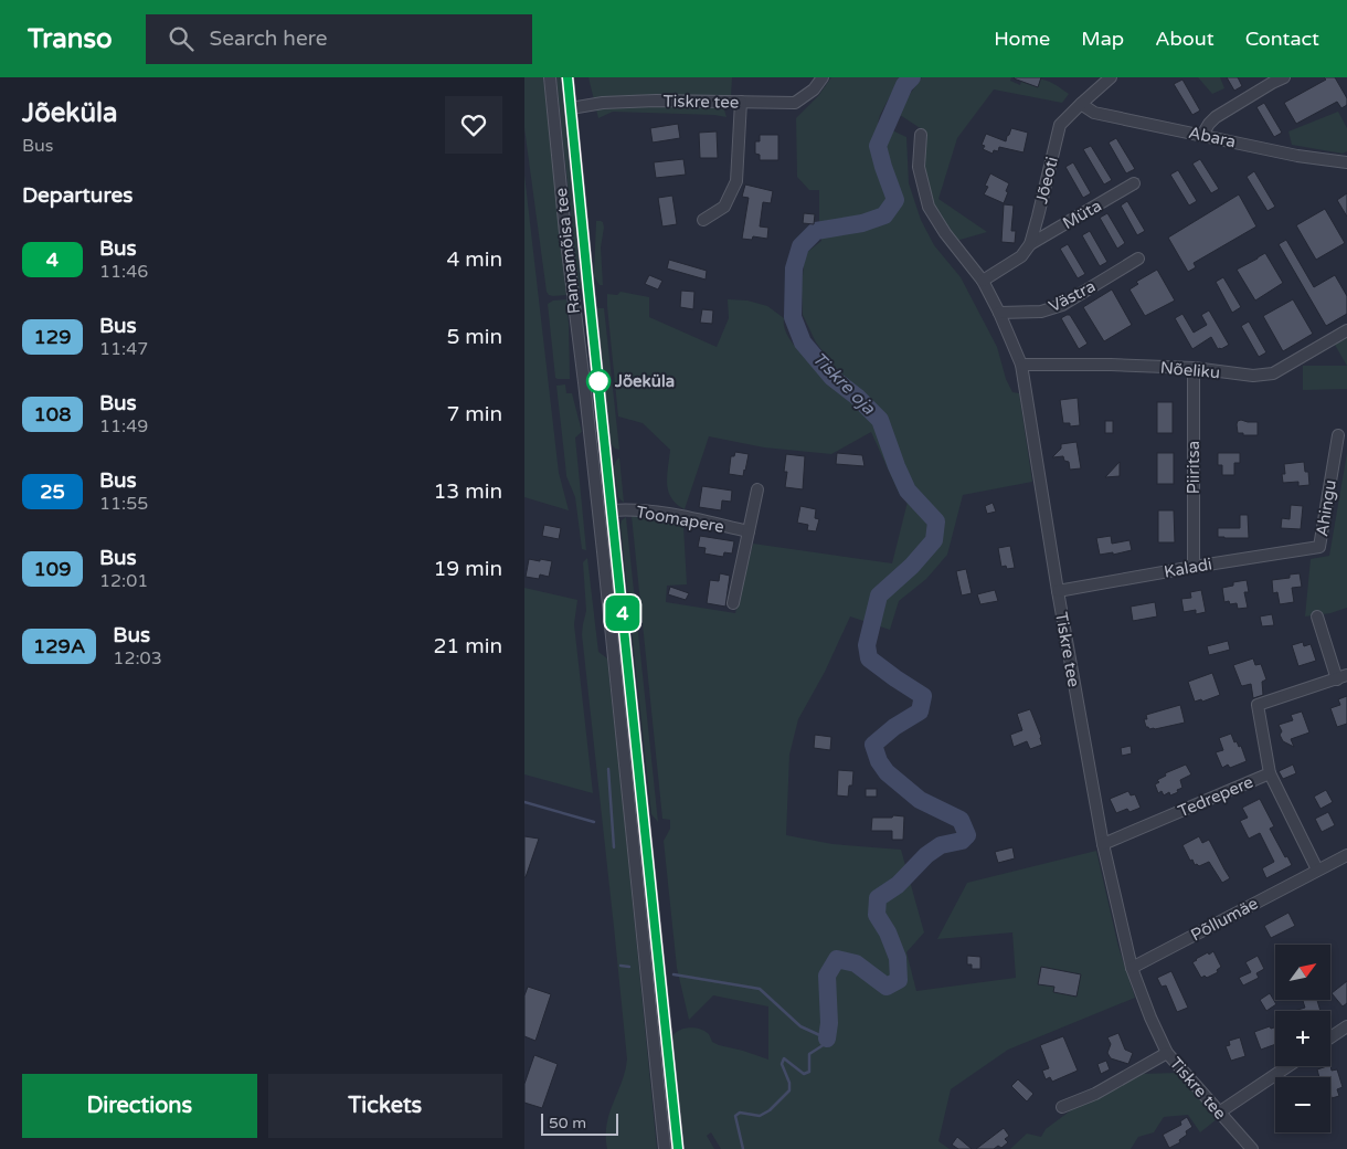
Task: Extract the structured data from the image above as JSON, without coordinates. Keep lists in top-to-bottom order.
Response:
{
  "streets": {
    "street": [
      "Tiskre tee",
      "Abara",
      "Jõeoti",
      "Müta",
      "Rannamõisa tee",
      "Västra",
      "Nõeliku",
      "Piiritsa",
      "Ahingu",
      "Toomapere",
      "Kaladi",
      "Tedrepere",
      "Põllumäe"
    ]
  },
  "crossings": [
    ["Tiskre tee", "Jõeoti"],
    ["Tiskre tee", "Rannamõisa tee"],
    ["Tiskre tee", "Västra"],
    ["Tiskre tee", "Nõeliku"],
    ["Tiskre tee", "Kaladi"],
    ["Tiskre tee", "Tedrepere"],
    ["Tiskre tee", "Põllumäe"],
    ["Abara", "Jõeoti"],
    ["Jõeoti", "Müta"],
    ["Rannamõisa tee", "Toomapere"],
    ["Nõeliku", "Piiritsa"],
    ["Piiritsa", "Kaladi"],
    ["Ahingu", "Kaladi"]
  ],
  "water": ["Tiskre oja"],
  "places": ["Jõeküla"],
  "lines": ["bus line 4"],
  "scale_bar": "50 m",
  "north": "top right",
  "page": {
    "header": "Transo",
    "search": "Search here",
    "nav": [
      "Home",
      "Map",
      "About",
      "Contact"
    ],
    "heading": [
      ["Jõeküla", "Bus"],
      "Departures"
    ],
    "on_map": "4",
    "list": [
      {
        "mark": "4",
        "name": "Bus",
        "note": "11:46",
        "value": "4 min"
      },
      {
        "mark": "129",
        "name": "Bus",
        "note": "11:47",
        "value": "5 min"
      },
      {
        "mark": "108",
        "name": "Bus",
        "note": "11:49",
        "value": "7 min"
      },
      {
        "mark": "25",
        "name": "Bus",
        "note": "11:55",
        "value": "13 min"
      },
      {
        "mark": "109",
        "name": "Bus",
        "note": "12:01",
        "value": "19 min"
      },
      {
        "mark": "129A",
        "name": "Bus",
        "note": "12:03",
        "value": "21 min"
      }
    ],
    "map_buttons": ["+", "−"],
    "buttons": ["Directions", "Tickets"],
    "scale": "50 m"
  }
}
